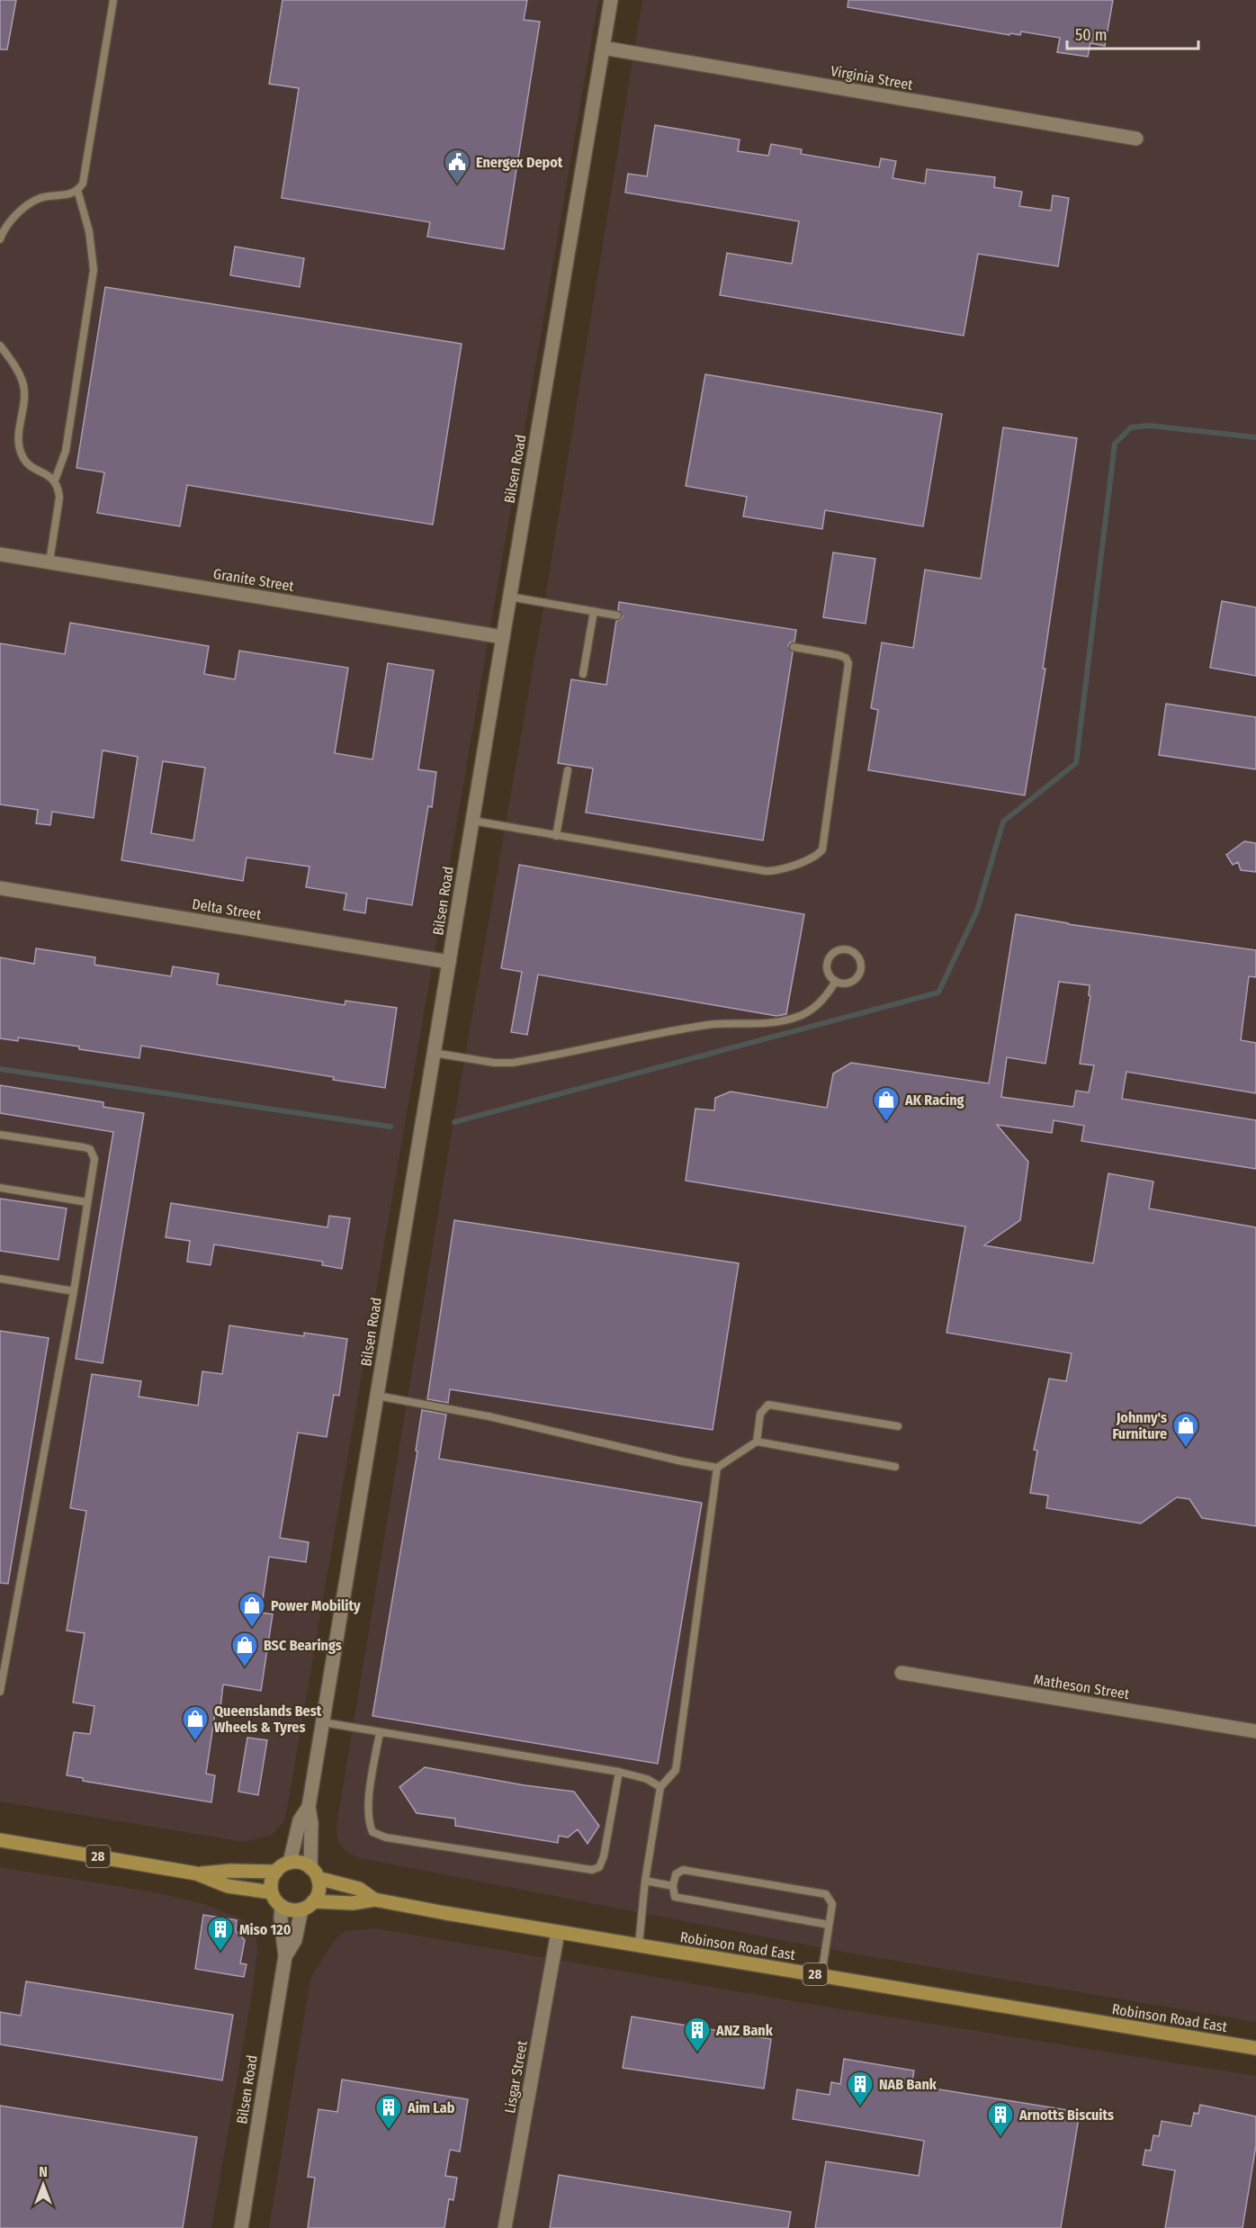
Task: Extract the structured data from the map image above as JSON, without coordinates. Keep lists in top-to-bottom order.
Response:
{
  "streets": {
    "main road": ["28", "Robinson Road East"],
    "street": [
      "Virginia Street",
      "Bilsen Road",
      "Granite Street",
      "Delta Street",
      "Matheson Street",
      "Lisgar Street"
    ]
  },
  "crossings": [
    ["Virginia Street", "Bilsen Road"],
    ["Bilsen Road", "Granite Street"],
    ["Bilsen Road", "Delta Street"],
    ["Bilsen Road", "28"],
    ["Bilsen Road", "Robinson Road East"],
    ["28", "Robinson Road East"],
    ["Robinson Road East", "Lisgar Street"]
  ],
  "places": {
    "public building": ["Energex Depot"],
    "shop": [
      "AK Racing",
      "Johnny's Furniture",
      "Power Mobility",
      "BSC Bearings",
      "Queenslands Best Wheels & Tyres"
    ],
    "building": [
      "Miso 120",
      "ANZ Bank",
      "NAB Bank",
      "Aim Lab",
      "Arnotts Biscuits"
    ]
  },
  "scale_bar": "50 m",
  "north": "top"
}
